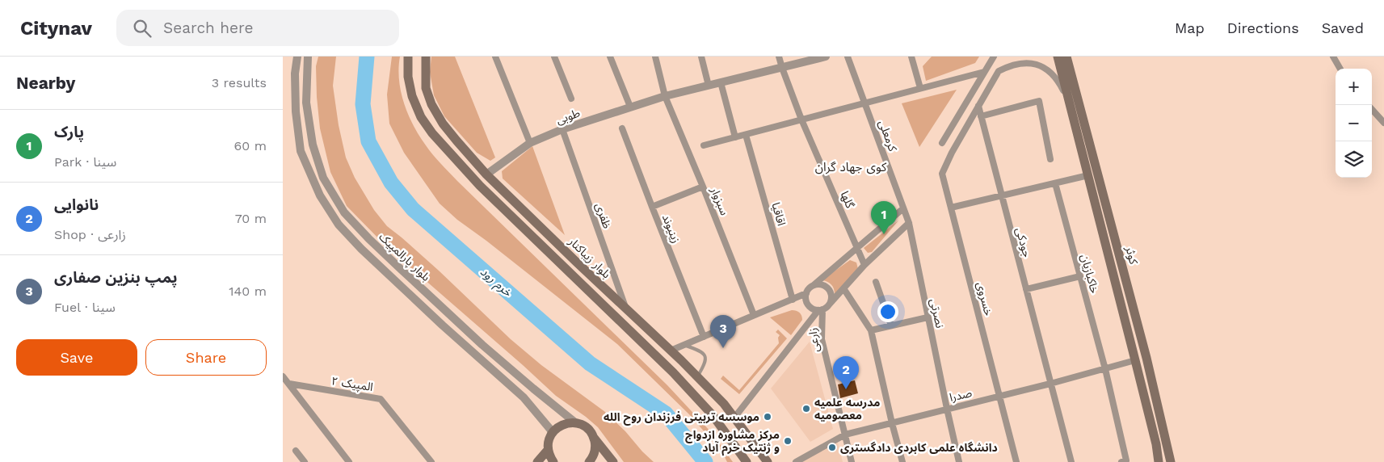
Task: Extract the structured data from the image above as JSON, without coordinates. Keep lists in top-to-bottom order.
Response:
{
  "streets": {
    "main road": ["کوثر", "بلوار زیباکنار"],
    "street": [
      "طوبی",
      "کرمعلی",
      "گلها",
      "سبزوار",
      "اقاقیا",
      "ظفری",
      "زینیوند",
      "جودکی",
      "بلوار پارالمپیک",
      "خاکبازیان",
      "خسروی",
      "نصرتی",
      "زارعی",
      "المپیک ۲",
      "صدرا"
    ]
  },
  "crossings": [
    ["طوبی", "گلها"],
    ["طوبی", "سبزوار"],
    ["طوبی", "ظفری"],
    ["طوبی", "بلوار زیباکنار"],
    ["کرمعلی", "نصرتی"],
    ["ظفری", "بلوار زیباکنار"],
    ["جودکی", "خسروی"],
    ["جودکی", "صدرا"],
    ["کوثر", "صدرا"],
    ["خاکبازیان", "صدرا"],
    ["خسروی", "صدرا"],
    ["نصرتی", "صدرا"],
    ["زارعی", "صدرا"]
  ],
  "districts": ["کوی جهاد گران"],
  "water": ["خرم رود"],
  "places": [
    "مدرسه علمیه معصومیه",
    "موسسه تربیتی فرزندان روح الله",
    "مرکز مشاوره ازدواج و ژنتیک خرم آباد",
    "دانشگاه علمی کابردی دادگستری"
  ],
  "page": {
    "header": "Citynav",
    "search": "Search here",
    "nav": ["Map", "Directions", "Saved"],
    "heading": ["Nearby", "3 results"],
    "map_buttons": ["+", "−"],
    "list": [
      {
        "mark": "1",
        "name": "پارک",
        "note": "Park · سینا",
        "value": "60 m"
      },
      {
        "mark": "2",
        "name": "نانوایی",
        "note": "Shop · زارعی",
        "value": "70 m"
      },
      {
        "mark": "3",
        "name": "پمپ بنزین صفاری",
        "note": "Fuel · سینا",
        "value": "140 m"
      }
    ],
    "pins": ["1", "3", "2"],
    "buttons": ["Save", "Share"]
  }
}
